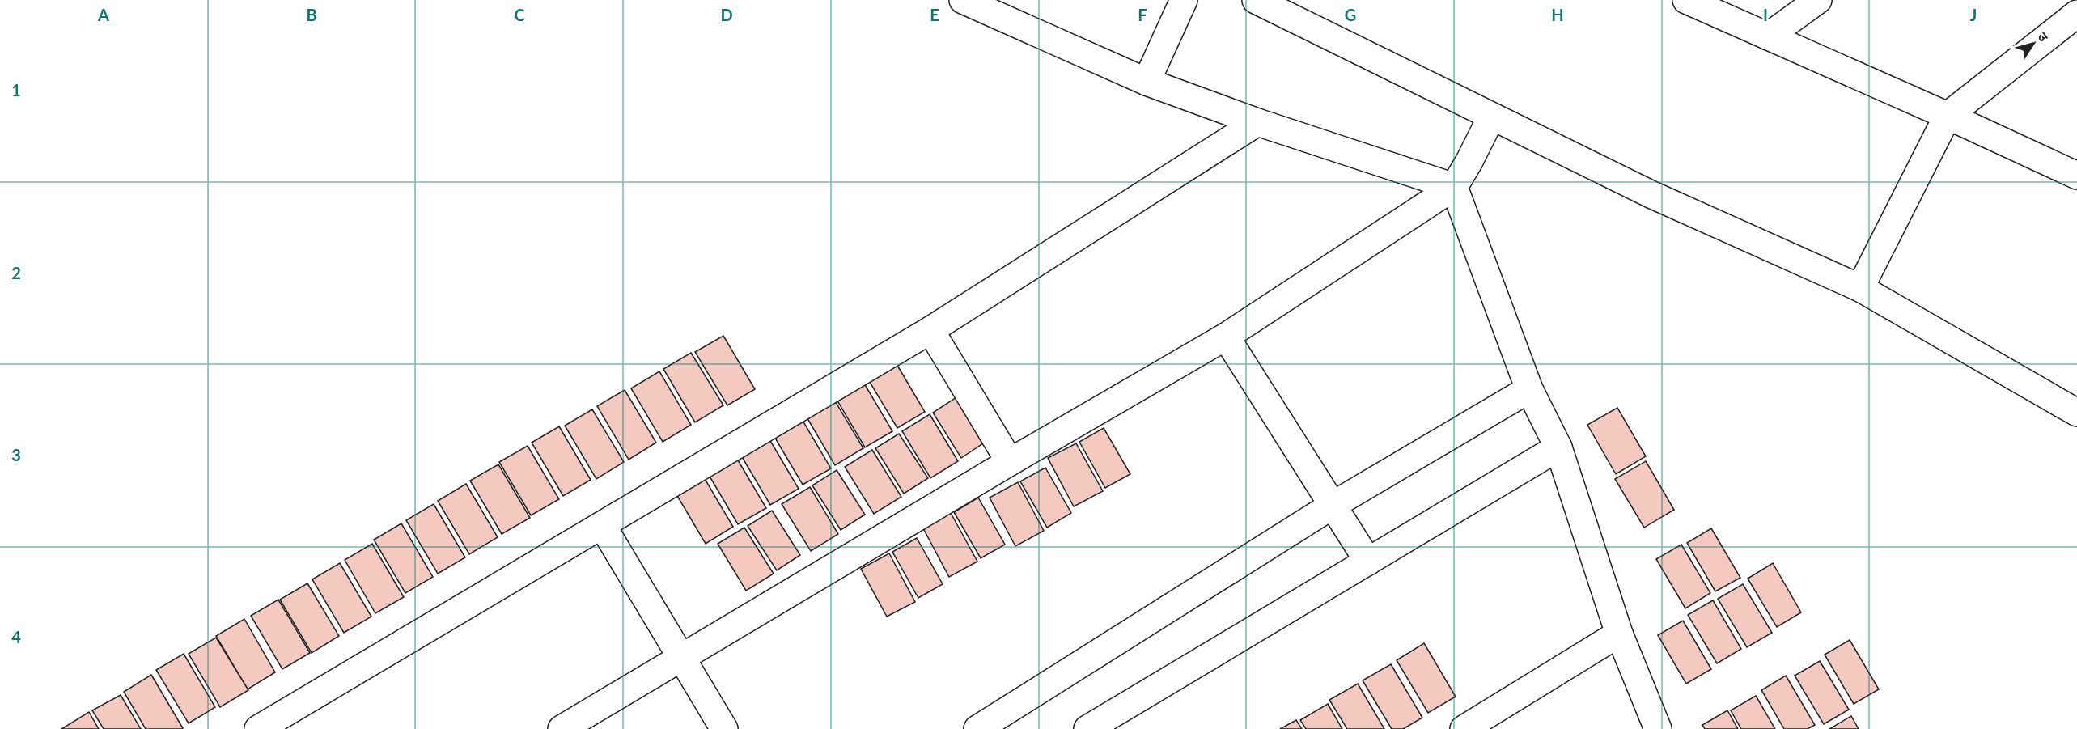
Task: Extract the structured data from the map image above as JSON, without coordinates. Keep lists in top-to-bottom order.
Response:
{
  "north": "top right",
  "grid": {
    "columns": [
      "A",
      "B",
      "C",
      "D",
      "E",
      "F",
      "G",
      "H",
      "I",
      "J"
    ],
    "rows": [
      "1",
      "2",
      "3",
      "4"
    ]
  }
}
